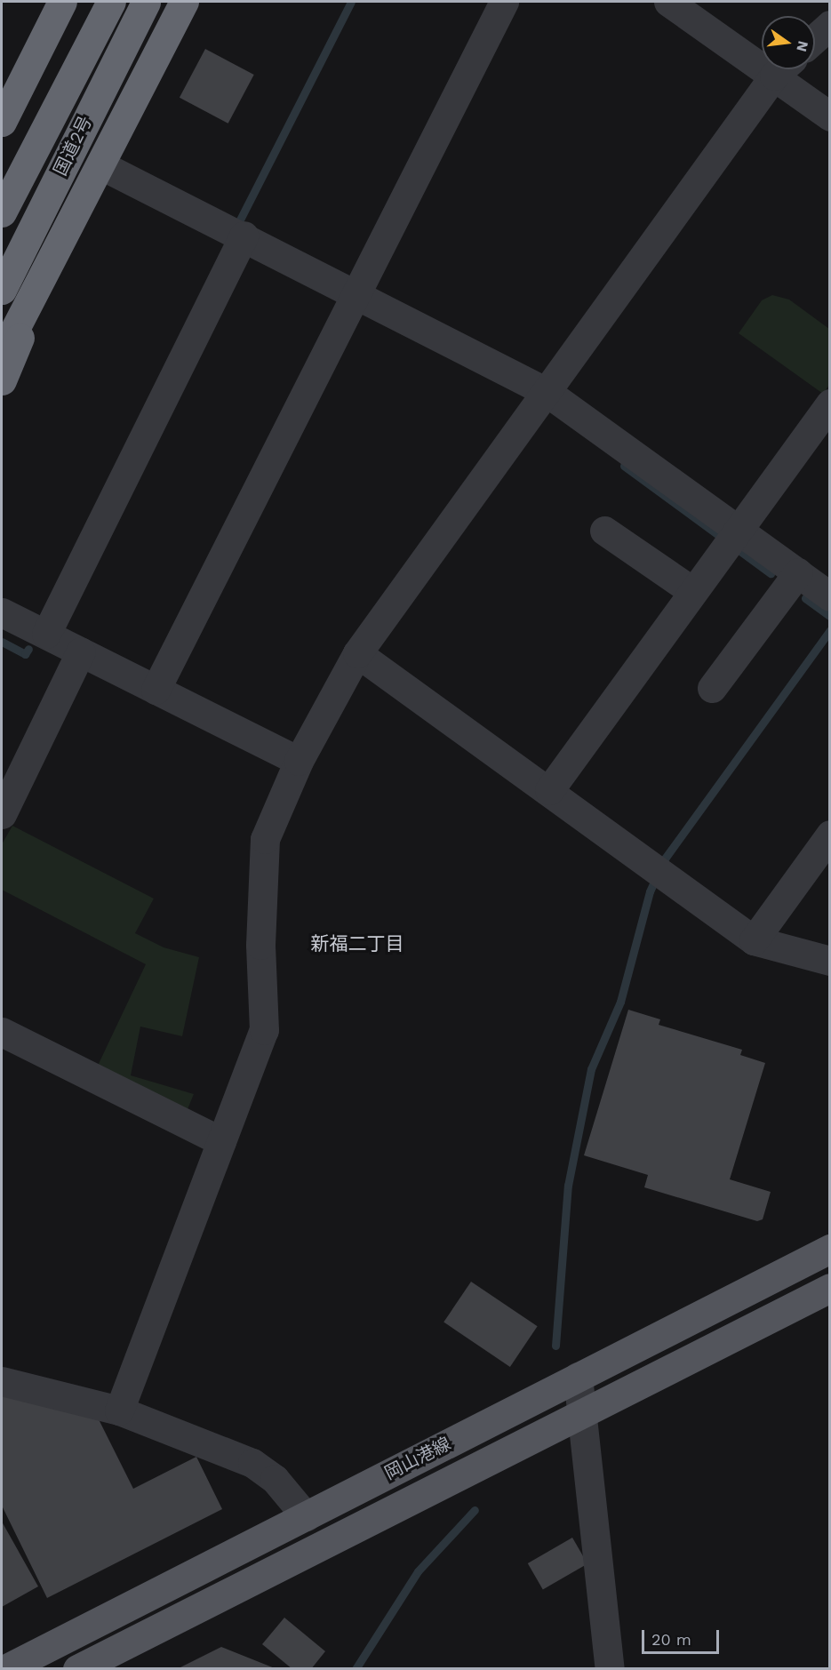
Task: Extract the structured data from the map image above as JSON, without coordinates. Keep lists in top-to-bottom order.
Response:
{
  "streets": {
    "highway": ["国道2号"],
    "main road": ["岡山港線"]
  },
  "districts": ["新福二丁目"],
  "scale_bar": "20 m",
  "north": "right"
}
